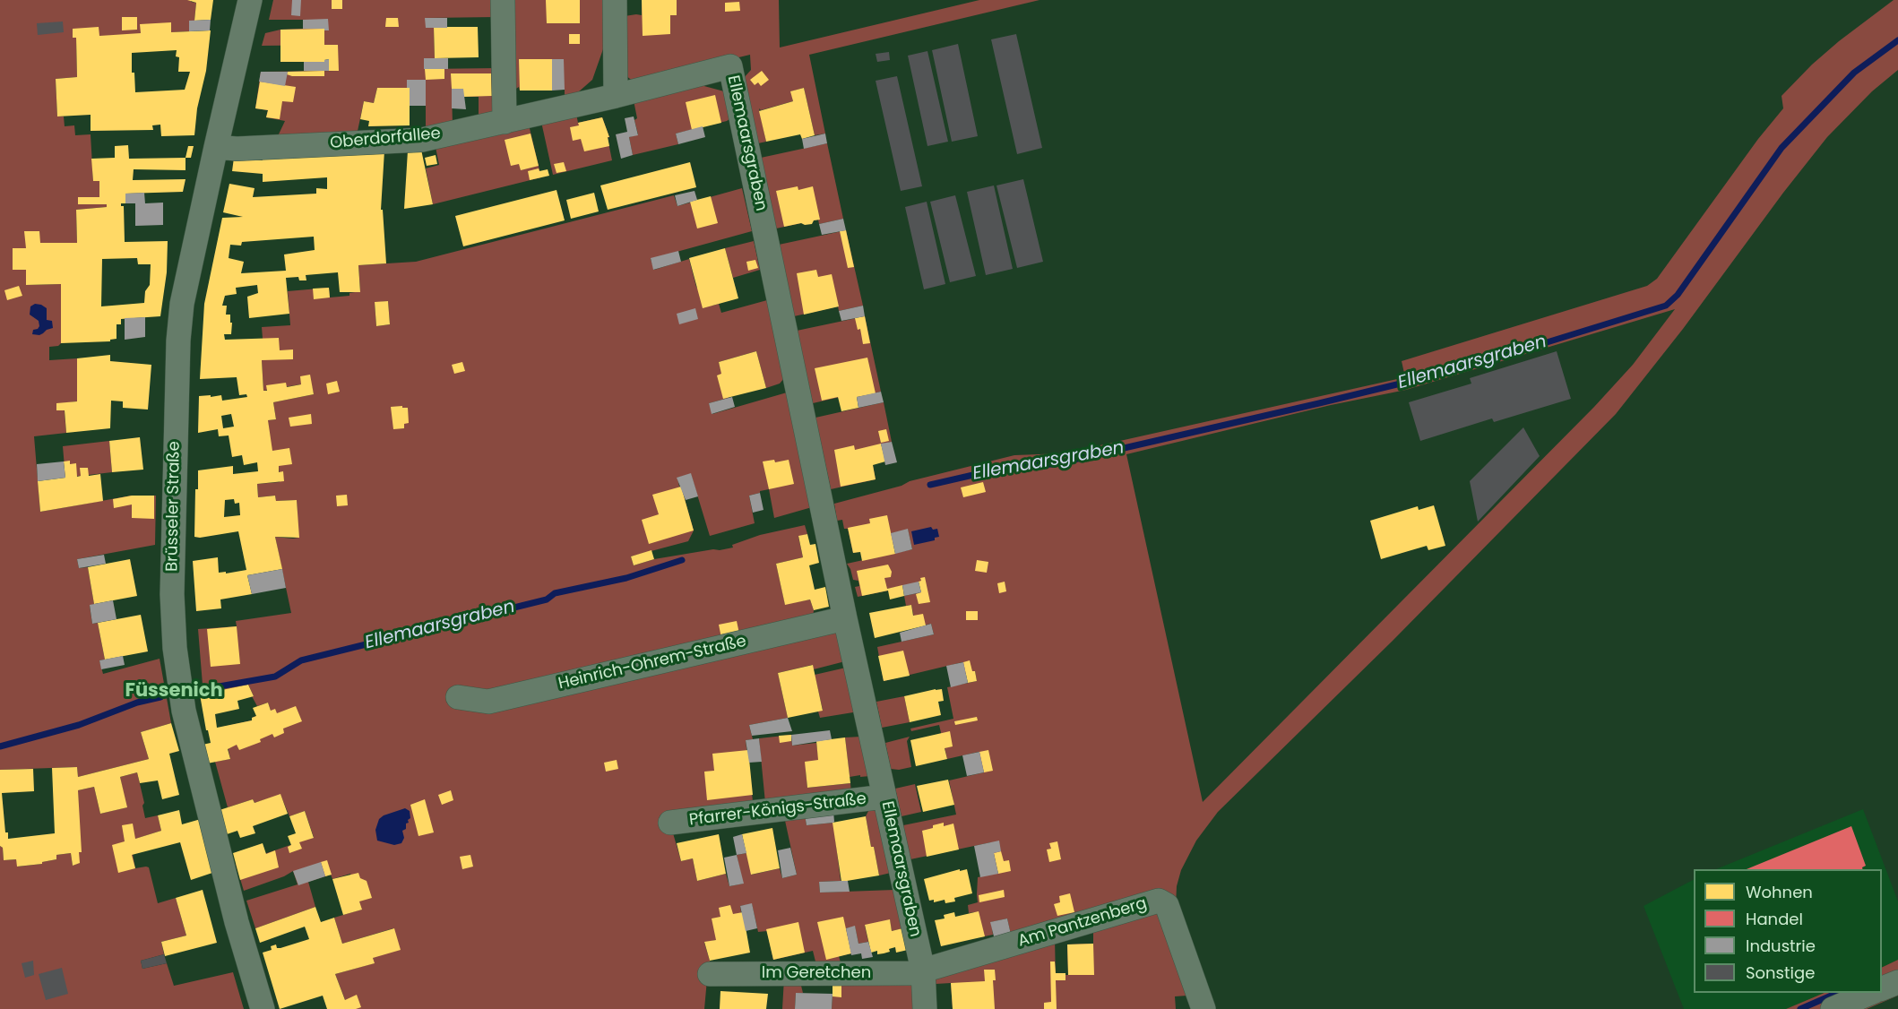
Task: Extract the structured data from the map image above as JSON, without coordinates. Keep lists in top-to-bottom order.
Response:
{
  "streets": {
    "street": [
      "Oberdorfallee",
      "Ellemaarsgraben",
      "Brüsseler Straße",
      "Heinrich-Ohrem-Straße",
      "Pfarrer-Königs-Straße",
      "Am Pantzenberg",
      "Im Geretchen"
    ]
  },
  "crossings": [
    ["Oberdorfallee", "Ellemaarsgraben"],
    ["Oberdorfallee", "Brüsseler Straße"],
    ["Ellemaarsgraben", "Heinrich-Ohrem-Straße"],
    ["Ellemaarsgraben", "Pfarrer-Königs-Straße"],
    ["Ellemaarsgraben", "Am Pantzenberg"],
    ["Ellemaarsgraben", "Im Geretchen"],
    ["Am Pantzenberg", "Im Geretchen"]
  ],
  "districts": ["Füssenich"],
  "water": ["Ellemaarsgraben"],
  "legend": [
    "Wohnen",
    "Handel",
    "Industrie",
    "Sonstige"
  ]
}
